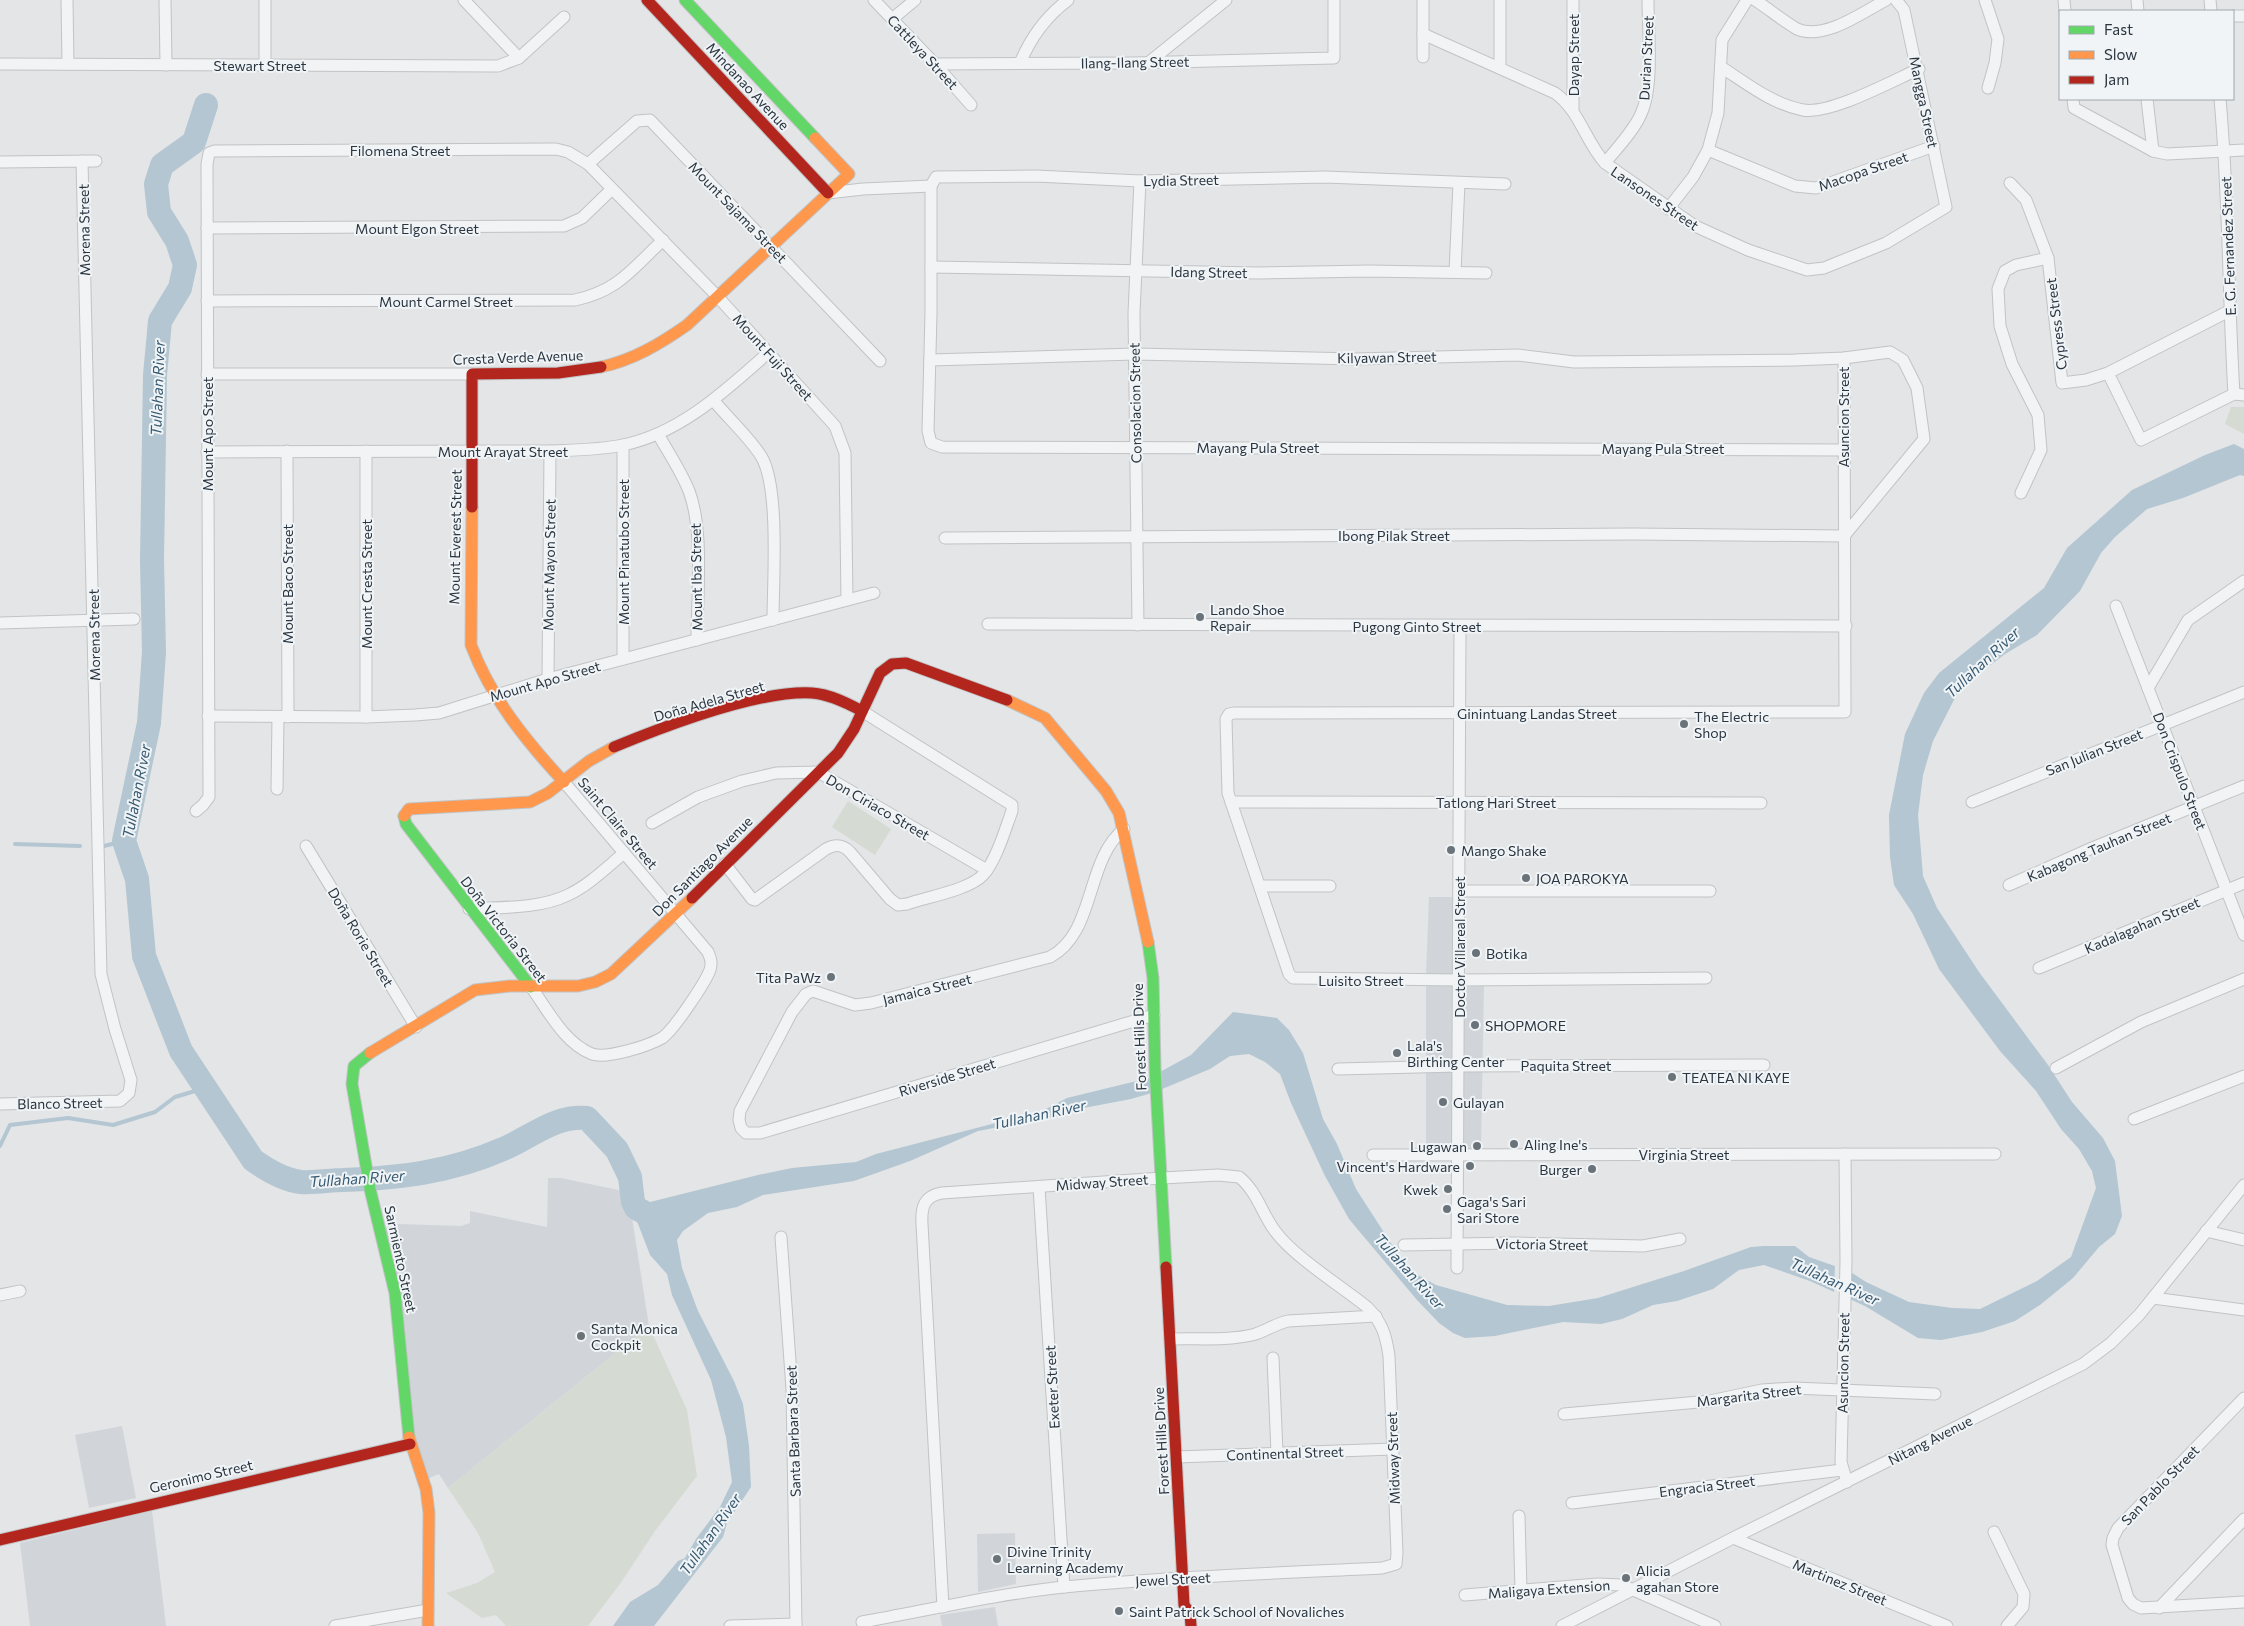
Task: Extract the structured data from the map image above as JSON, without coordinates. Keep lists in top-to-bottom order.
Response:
{
  "streets": {
    "street": [
      "Cattleya Street",
      "Dayap Street",
      "Durian Street",
      "Ilang-Ilang Street",
      "Stewart Street",
      "Mindanao Avenue",
      "Mangga Street",
      "Filomena Street",
      "Macopa Street",
      "Lydia Street",
      "Lansones Street",
      "Mount Sajama Street",
      "Mount Elgon Street",
      "Morena Street",
      "E. G. Fernandez Street",
      "Idang Street",
      "Mount Carmel Street",
      "Cypress Street",
      "Cresta Verde Avenue",
      "Mount Fuji Street",
      "Kilyawan Street",
      "Consolacion Street",
      "Asuncion Street",
      "Mount Apo Street",
      "Mayang Pula Street",
      "Mount Arayat Street",
      "Ibong Pilak Street",
      "Mount Everest Street",
      "Mount Pinatubo Street",
      "Mount Mayon Street",
      "Mount Iba Street",
      "Mount Baco Street",
      "Mount Cresta Street",
      "Pugong Ginto Street",
      "Doña Adela Street",
      "Ginintuang Landas Street",
      "San Julian Street",
      "Don Crispulo Street",
      "Tatlong Hari Street",
      "Don Ciriaco Street",
      "Saint Claire Street",
      "Kabagong Tauhan Street",
      "Don Santiago Avenue",
      "Kadalagahan Street",
      "Doña Victoria Street",
      "Doña Rorie Street",
      "Doctor Villareal Street",
      "Luisito Street",
      "Jamaica Street",
      "Forest Hills Drive",
      "Paquita Street",
      "Riverside Street",
      "Blanco Street",
      "Virginia Street",
      "Midway Street",
      "Victoria Street",
      "Sarmiento Street",
      "Exeter Street",
      "Margarita Street",
      "Santa Barbara Street",
      "Nitang Avenue",
      "Continental Street",
      "Geronimo Street",
      "San Pablo Street",
      "Engracia Street",
      "Jewel Street",
      "Martinez Street",
      "Maligaya Extension"
    ]
  },
  "crossings": [
    ["Cattleya Street", "Ilang-Ilang Street"],
    ["Dayap Street", "Lansones Street"],
    ["Durian Street", "Lansones Street"],
    ["Mindanao Avenue", "Lydia Street"],
    ["Mindanao Avenue", "Cresta Verde Avenue"],
    ["Mangga Street", "Macopa Street"],
    ["Mangga Street", "Lansones Street"],
    ["Filomena Street", "Mount Sajama Street"],
    ["Filomena Street", "Mount Fuji Street"],
    ["Filomena Street", "Mount Apo Street"],
    ["Lydia Street", "Cresta Verde Avenue"],
    ["Lydia Street", "Consolacion Street"],
    ["Lydia Street", "Mayang Pula Street"],
    ["Mount Sajama Street", "Cresta Verde Avenue"],
    ["Mount Sajama Street", "Mount Fuji Street"],
    ["Mount Elgon Street", "Mount Fuji Street"],
    ["Mount Elgon Street", "Mount Apo Street"],
    ["Morena Street", "Blanco Street"],
    ["E. G. Fernandez Street", "Cypress Street"],
    ["Idang Street", "Consolacion Street"],
    ["Idang Street", "Mayang Pula Street"],
    ["Mount Carmel Street", "Mount Fuji Street"],
    ["Mount Carmel Street", "Mount Apo Street"],
    ["Cresta Verde Avenue", "Mount Fuji Street"],
    ["Cresta Verde Avenue", "Mount Apo Street"],
    ["Cresta Verde Avenue", "Mount Everest Street"],
    ["Mount Fuji Street", "Mount Apo Street"],
    ["Mount Fuji Street", "Mount Arayat Street"],
    ["Kilyawan Street", "Consolacion Street"],
    ["Kilyawan Street", "Asuncion Street"],
    ["Kilyawan Street", "Mayang Pula Street"],
    ["Consolacion Street", "Mayang Pula Street"],
    ["Consolacion Street", "Ibong Pilak Street"],
    ["Consolacion Street", "Pugong Ginto Street"],
    ["Asuncion Street", "Mayang Pula Street"],
    ["Asuncion Street", "Ibong Pilak Street"],
    ["Asuncion Street", "Pugong Ginto Street"],
    ["Asuncion Street", "Ginintuang Landas Street"],
    ["Asuncion Street", "Virginia Street"],
    ["Asuncion Street", "Margarita Street"],
    ["Asuncion Street", "Nitang Avenue"],
    ["Asuncion Street", "Engracia Street"],
    ["Mount Apo Street", "Mount Arayat Street"],
    ["Mount Apo Street", "Mount Everest Street"],
    ["Mount Apo Street", "Mount Pinatubo Street"],
    ["Mount Apo Street", "Mount Mayon Street"],
    ["Mount Apo Street", "Mount Iba Street"],
    ["Mount Apo Street", "Mount Baco Street"],
    ["Mount Apo Street", "Mount Cresta Street"],
    ["Mount Apo Street", "Saint Claire Street"],
    ["Mount Arayat Street", "Mount Everest Street"],
    ["Mount Arayat Street", "Mount Pinatubo Street"],
    ["Mount Arayat Street", "Mount Mayon Street"],
    ["Mount Arayat Street", "Mount Iba Street"],
    ["Mount Arayat Street", "Mount Baco Street"],
    ["Mount Arayat Street", "Mount Cresta Street"],
    ["Mount Everest Street", "Saint Claire Street"],
    ["Pugong Ginto Street", "Doctor Villareal Street"],
    ["Doña Adela Street", "Don Ciriaco Street"],
    ["Doña Adela Street", "Saint Claire Street"],
    ["Doña Adela Street", "Don Santiago Avenue"],
    ["Doña Adela Street", "Doña Victoria Street"],
    ["Doña Adela Street", "Forest Hills Drive"],
    ["Ginintuang Landas Street", "Doctor Villareal Street"],
    ["Ginintuang Landas Street", "Luisito Street"],
    ["San Julian Street", "Don Crispulo Street"],
    ["Don Crispulo Street", "Kabagong Tauhan Street"],
    ["Don Crispulo Street", "Kadalagahan Street"],
    ["Tatlong Hari Street", "Doctor Villareal Street"],
    ["Tatlong Hari Street", "Luisito Street"],
    ["Don Ciriaco Street", "Don Santiago Avenue"],
    ["Saint Claire Street", "Don Santiago Avenue"],
    ["Saint Claire Street", "Doña Victoria Street"],
    ["Don Santiago Avenue", "Doña Victoria Street"],
    ["Don Santiago Avenue", "Forest Hills Drive"],
    ["Don Santiago Avenue", "Sarmiento Street"],
    ["Doña Victoria Street", "Sarmiento Street"],
    ["Doña Rorie Street", "Sarmiento Street"],
    ["Doctor Villareal Street", "Luisito Street"],
    ["Doctor Villareal Street", "Paquita Street"],
    ["Doctor Villareal Street", "Virginia Street"],
    ["Doctor Villareal Street", "Victoria Street"],
    ["Jamaica Street", "Forest Hills Drive"],
    ["Jamaica Street", "Riverside Street"],
    ["Forest Hills Drive", "Riverside Street"],
    ["Forest Hills Drive", "Midway Street"],
    ["Forest Hills Drive", "Continental Street"],
    ["Forest Hills Drive", "Jewel Street"],
    ["Midway Street", "Exeter Street"],
    ["Midway Street", "Continental Street"],
    ["Midway Street", "Jewel Street"],
    ["Sarmiento Street", "Geronimo Street"],
    ["Exeter Street", "Jewel Street"],
    ["Nitang Avenue", "Martinez Street"],
    ["Nitang Avenue", "Maligaya Extension"]
  ],
  "water": ["Tullahan River"],
  "places": [
    "Lando Shoe Repair",
    "The Electric Shop",
    "Mango Shake",
    "JOA PAROKYA",
    "Botika",
    "Tita PaWz",
    "SHOPMORE",
    "Lala's Birthing Center",
    "TEATEA NI KAYE",
    "Gulayan",
    "Aling Ine's",
    "Lugawan",
    "Vincent's Hardware",
    "Burger",
    "Kwek",
    "Gaga's Sari Sari Store",
    "Santa Monica Cockpit",
    "Divine Trinity Learning Academy",
    "Alicia agahan Store",
    "Saint Patrick School of Novaliches"
  ],
  "legend": ["Fast", "Slow", "Jam"]
}
